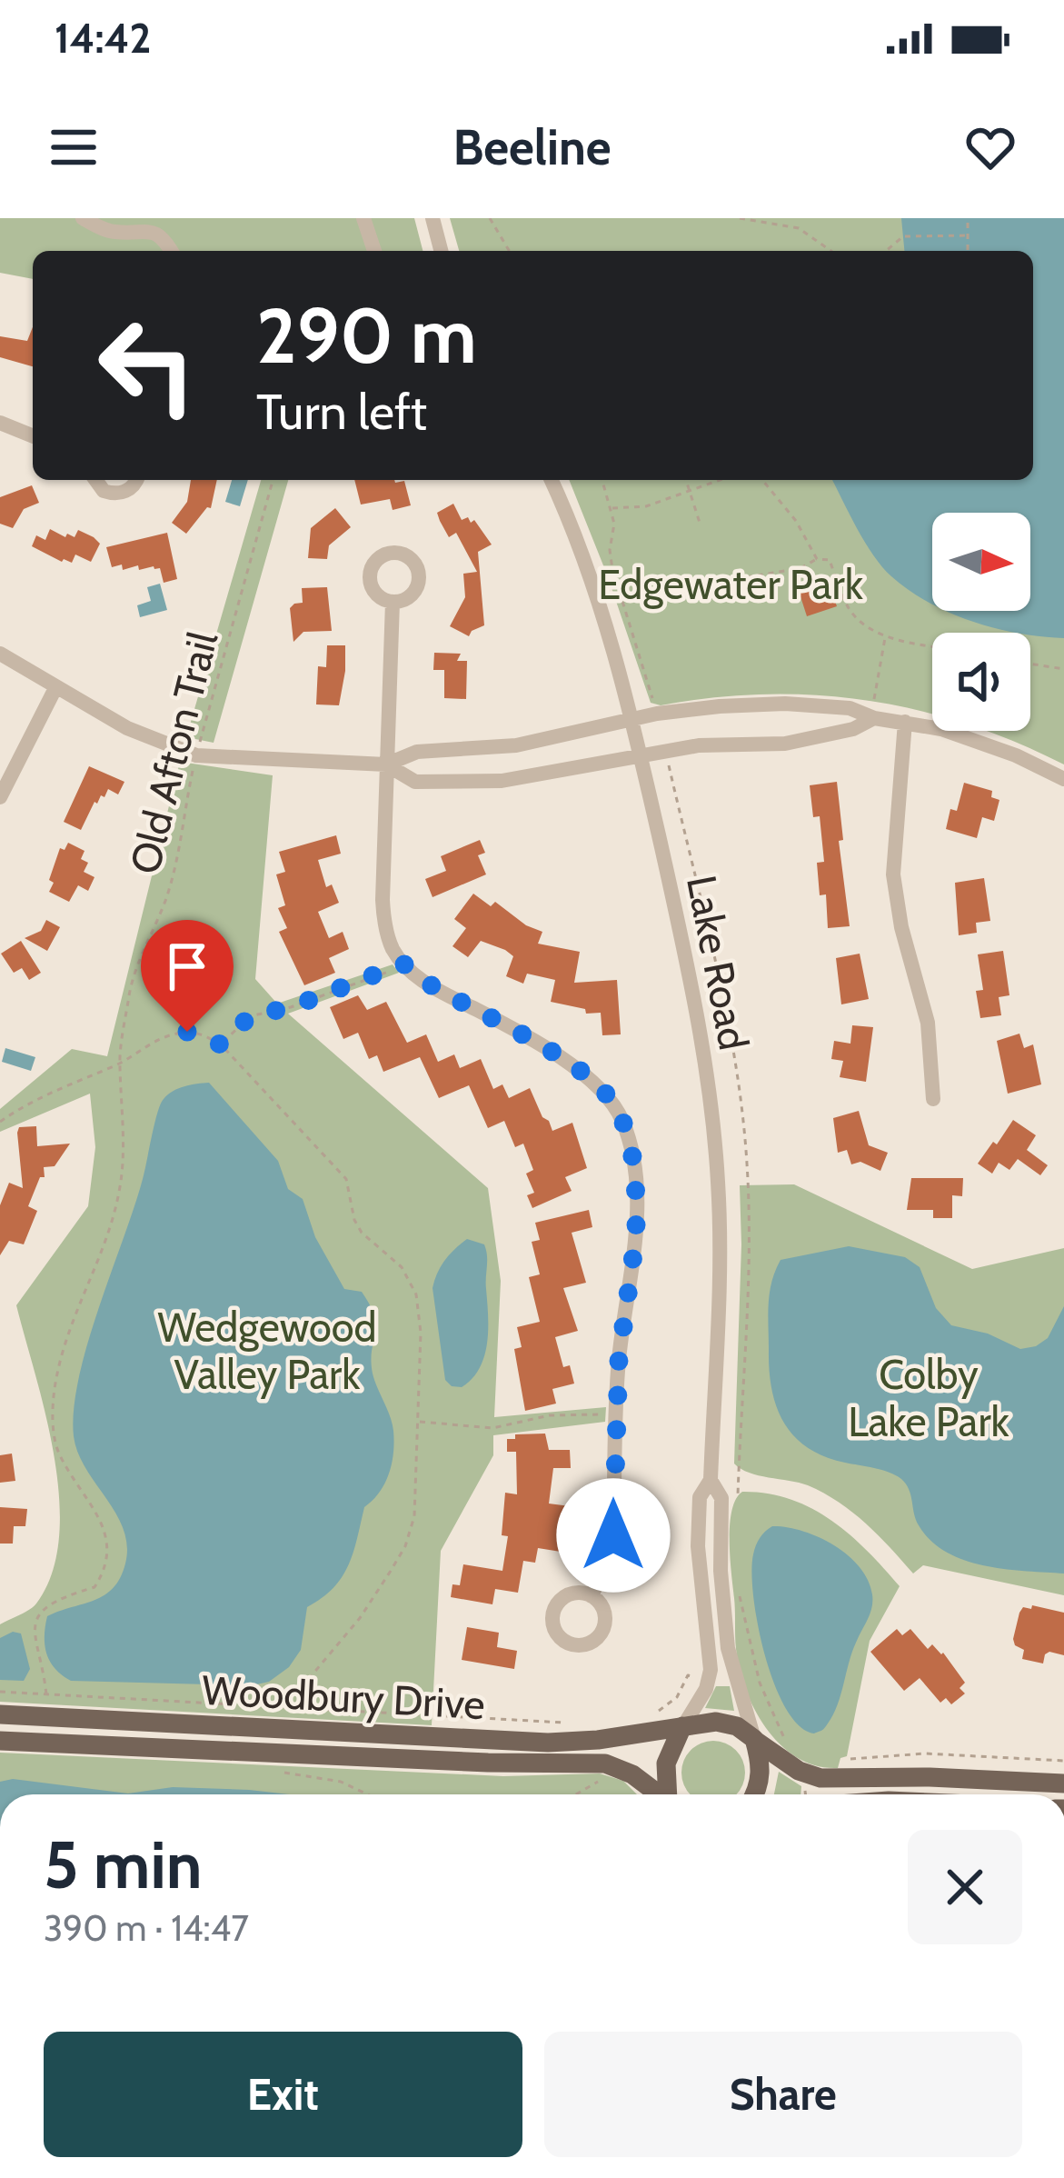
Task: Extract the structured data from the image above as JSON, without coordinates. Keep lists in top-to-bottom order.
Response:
{
  "streets": {
    "main road": ["Woodbury Drive"],
    "street": ["Lake Road"],
    "path": ["Old Afton Trail"]
  },
  "crossings": [
    ["Lake Road", "Woodbury Drive"]
  ],
  "parks": ["Edgewater Park", "Wedgewood Valley Park", "Colby Lake Park"],
  "north": "right",
  "page": {
    "status": "14:42",
    "header": "Beeline",
    "turn": ["290 m", "Turn left"],
    "heading": ["5 min", "390 m · 14:47"],
    "buttons": ["Exit", "Share"]
  }
}
